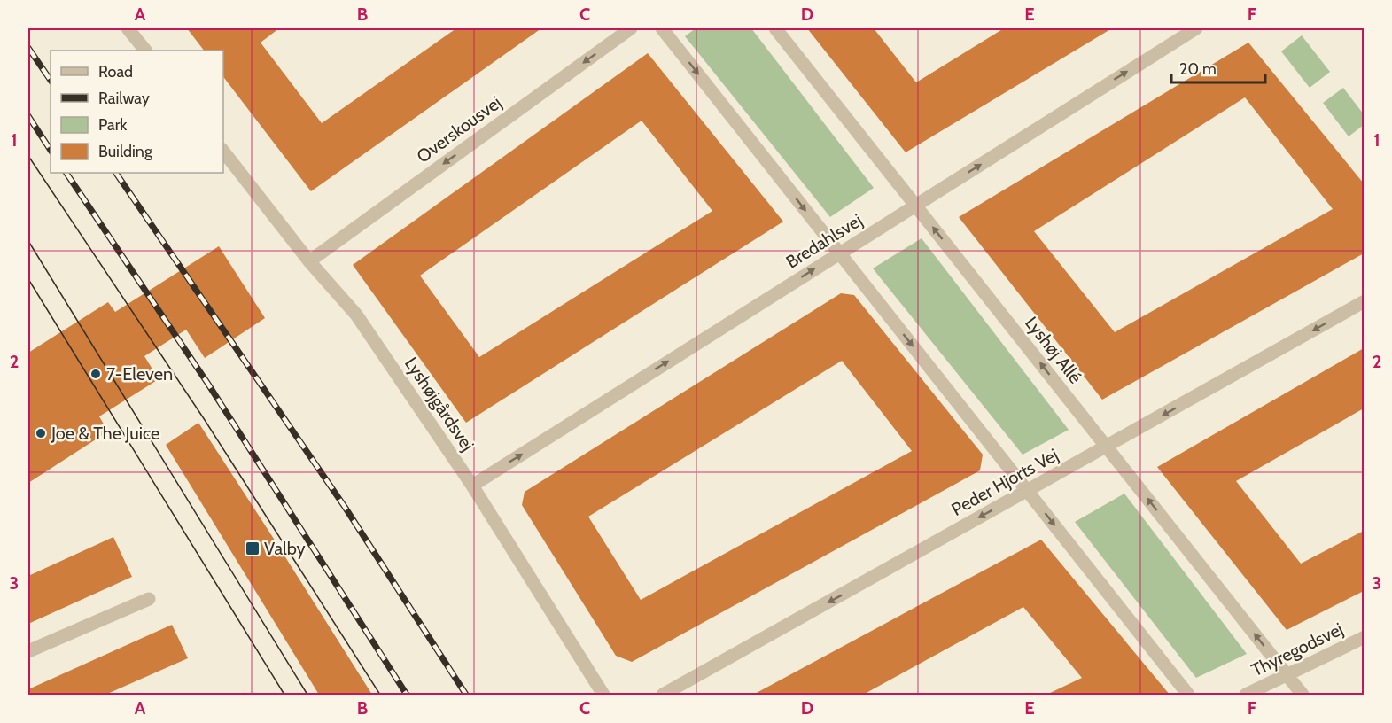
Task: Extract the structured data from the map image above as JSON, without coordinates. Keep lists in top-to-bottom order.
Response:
{
  "streets": {
    "street": [
      "Overskousvej",
      "Bredahlsvej",
      "Lyshøj Allé",
      "Lyshøjgårdsvej",
      "Peder Hjorts Vej",
      "Thyregodsvej"
    ]
  },
  "crossings": [
    ["Overskousvej", "Lyshøjgårdsvej"],
    ["Bredahlsvej", "Lyshøj Allé"],
    ["Bredahlsvej", "Lyshøjgårdsvej"],
    ["Lyshøj Allé", "Peder Hjorts Vej"],
    ["Lyshøj Allé", "Thyregodsvej"]
  ],
  "one_way": ["Overskousvej", "Bredahlsvej", "Peder Hjorts Vej"],
  "places": {
    "other": ["7-Eleven", "Joe & The Juice"],
    "transit": ["Valby"]
  },
  "legend": [
    "Road",
    "Railway",
    "Park",
    "Building"
  ],
  "scale_bar": "20 m",
  "grid": {
    "columns": [
      "A",
      "B",
      "C",
      "D",
      "E",
      "F"
    ],
    "rows": ["1", "2", "3"]
  }
}
